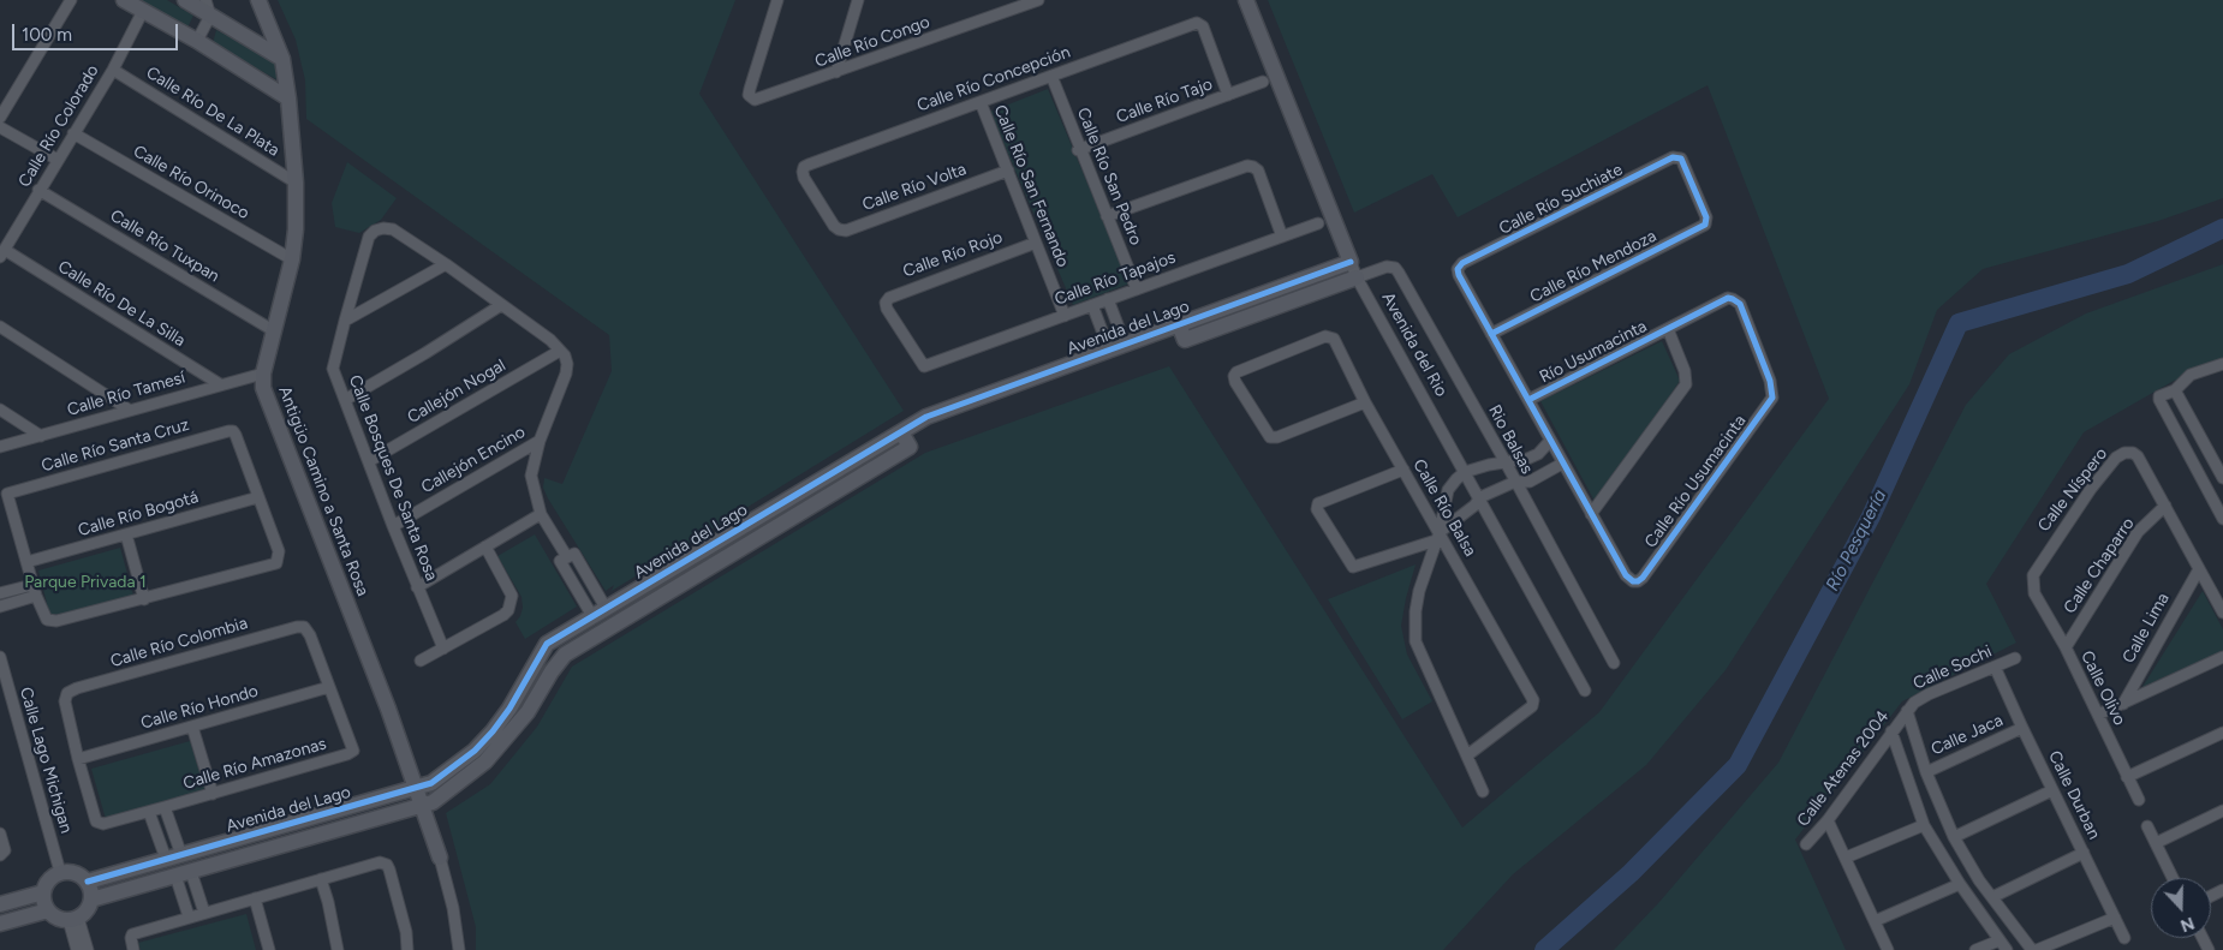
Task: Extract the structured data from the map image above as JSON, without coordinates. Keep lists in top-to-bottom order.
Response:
{
  "streets": {
    "street": [
      "Calle Río Congo",
      "Calle Río Concepción",
      "Calle Río Tajo",
      "Calle Río De La Plata",
      "Calle Río Colorado",
      "Calle Río San Pedro",
      "Calle Río Orinoco",
      "Calle Río San Fernando",
      "Calle Río Volta",
      "Calle Río Suchiate",
      "Calle Río Tuxpan",
      "Calle Río Rojo",
      "Calle Río Mendoza",
      "Calle Río Tapajos",
      "Calle Río De La Silla",
      "Avenida del Lago",
      "Avenida del Rio",
      "Río Usumacinta",
      "Callejón Nogal",
      "Calle Río Tamesí",
      "Rio Balsas",
      "Calle Río Santa Cruz",
      "Callejón Encino",
      "Calle Bosques De Santa Rosa",
      "Calle Río Usumacinta",
      "Calle Níspero",
      "Antigüo Camino a Santa Rosa",
      "Calle Río Balsa",
      "Calle Río Bogotá",
      "Calle Chaparro",
      "Calle Lima",
      "Calle Río Colombia",
      "Calle Sochi",
      "Calle Olivo",
      "Calle Río Hondo",
      "Calle Jaca",
      "Calle Lago Michigan",
      "Calle Río Amazonas",
      "Calle Atenas 2004",
      "Calle Durban"
    ]
  },
  "crossings": [
    ["Calle Río Concepción", "Calle Río Tajo"],
    ["Calle Río Concepción", "Calle Río San Pedro"],
    ["Calle Río Concepción", "Calle Río San Fernando"],
    ["Calle Río Concepción", "Calle Río Volta"],
    ["Calle Río Tajo", "Calle Río San Pedro"],
    ["Calle Río De La Plata", "Calle Río Colorado"],
    ["Calle Río De La Plata", "Antigüo Camino a Santa Rosa"],
    ["Calle Río Colorado", "Calle Río Orinoco"],
    ["Calle Río Colorado", "Calle Río Tuxpan"],
    ["Calle Río Colorado", "Calle Río De La Silla"],
    ["Calle Río San Pedro", "Calle Río Tapajos"],
    ["Calle Río Orinoco", "Antigüo Camino a Santa Rosa"],
    ["Calle Río San Fernando", "Calle Río Volta"],
    ["Calle Río San Fernando", "Calle Río Rojo"],
    ["Calle Río San Fernando", "Calle Río Tapajos"],
    ["Calle Río Suchiate", "Calle Río Mendoza"],
    ["Calle Río Tuxpan", "Antigüo Camino a Santa Rosa"],
    ["Calle Río Rojo", "Calle Río Tapajos"],
    ["Calle Río De La Silla", "Calle Río Tamesí"],
    ["Avenida del Lago", "Avenida del Rio"],
    ["Avenida del Lago", "Rio Balsas"],
    ["Avenida del Lago", "Antigüo Camino a Santa Rosa"],
    ["Avenida del Lago", "Calle Lago Michigan"],
    ["Avenida del Rio", "Rio Balsas"],
    ["Río Usumacinta", "Calle Río Usumacinta"],
    ["Callejón Nogal", "Calle Bosques De Santa Rosa"],
    ["Calle Río Tamesí", "Antigüo Camino a Santa Rosa"],
    ["Calle Río Santa Cruz", "Calle Río Bogotá"],
    ["Callejón Encino", "Calle Bosques De Santa Rosa"],
    ["Calle Níspero", "Calle Chaparro"],
    ["Calle Níspero", "Calle Lima"],
    ["Calle Níspero", "Calle Olivo"],
    ["Calle Chaparro", "Calle Olivo"],
    ["Calle Río Colombia", "Calle Río Hondo"],
    ["Calle Río Colombia", "Calle Río Amazonas"],
    ["Calle Sochi", "Calle Atenas 2004"],
    ["Calle Sochi", "Calle Durban"],
    ["Calle Río Hondo", "Calle Río Amazonas"],
    ["Calle Jaca", "Calle Durban"]
  ],
  "water": ["Río Pesquería"],
  "parks": ["Parque Privada 1"],
  "scale_bar": "100 m",
  "north": "bottom"
}
